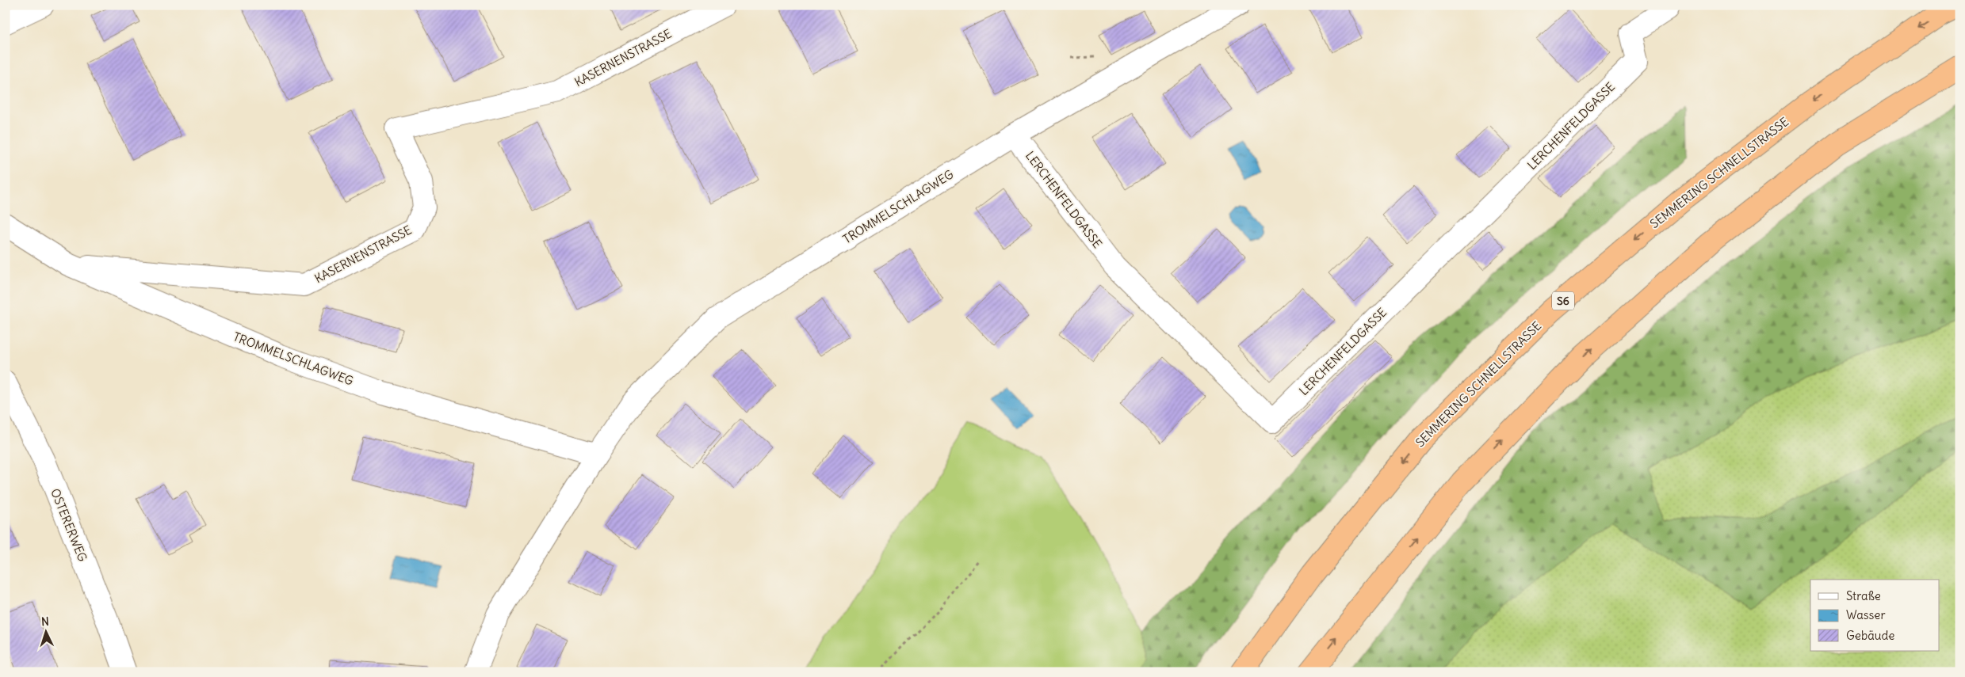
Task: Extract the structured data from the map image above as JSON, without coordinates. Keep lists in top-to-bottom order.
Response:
{
  "streets": {
    "highway": ["SEMMERING SCHNELLSTRASSE", "S6"],
    "street": [
      "KASERNENSTRASSE",
      "LERCHENFELDGASSE",
      "TROMMELSCHLAGWEG",
      "OSTERERWEG"
    ]
  },
  "crossings": [
    ["KASERNENSTRASSE", "TROMMELSCHLAGWEG"],
    ["LERCHENFELDGASSE", "TROMMELSCHLAGWEG"]
  ],
  "legend": ["Straße", "Wasser", "Gebäude"],
  "north": "top"
}
